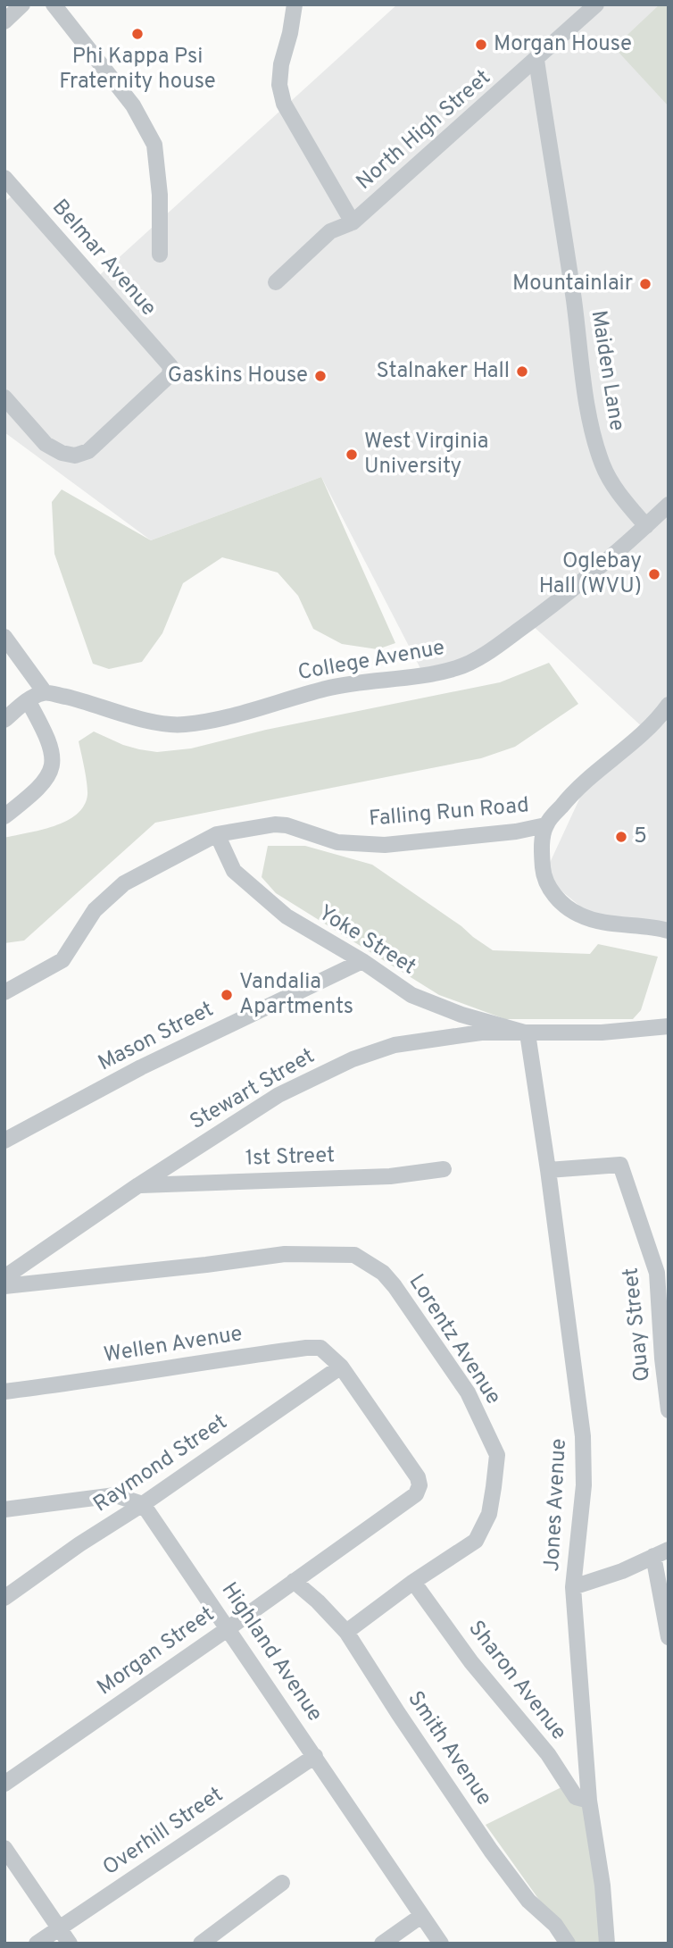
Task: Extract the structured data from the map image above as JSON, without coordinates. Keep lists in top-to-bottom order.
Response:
{
  "streets": {
    "street": [
      "North High Street",
      "Belmar Avenue",
      "Maiden Lane",
      "College Avenue",
      "Falling Run Road",
      "Yoke Street",
      "Mason Street",
      "Stewart Street",
      "1st Street",
      "Quay Street",
      "Lorentz Avenue",
      "Wellen Avenue",
      "Raymond Street",
      "Jones Avenue",
      "Morgan Street",
      "Highland Avenue",
      "Sharon Avenue",
      "Smith Avenue",
      "Overhill Street"
    ]
  },
  "crossings": [
    ["North High Street", "Maiden Lane"],
    ["Maiden Lane", "College Avenue"],
    ["Falling Run Road", "Yoke Street"],
    ["Yoke Street", "Mason Street"],
    ["Yoke Street", "Stewart Street"],
    ["Yoke Street", "Jones Avenue"],
    ["Stewart Street", "1st Street"],
    ["Stewart Street", "Jones Avenue"],
    ["Quay Street", "Jones Avenue"],
    ["Lorentz Avenue", "Sharon Avenue"],
    ["Lorentz Avenue", "Smith Avenue"],
    ["Wellen Avenue", "Raymond Street"],
    ["Wellen Avenue", "Morgan Street"],
    ["Raymond Street", "Highland Avenue"],
    ["Jones Avenue", "Sharon Avenue"],
    ["Morgan Street", "Highland Avenue"],
    ["Morgan Street", "Smith Avenue"],
    ["Highland Avenue", "Overhill Street"]
  ],
  "places": [
    "Phi Kappa Psi Fraternity house",
    "Morgan House",
    "Mountainlair",
    "Stalnaker Hall",
    "Gaskins House",
    "West Virginia University",
    "Oglebay Hall (WVU)",
    "5",
    "Vandalia Apartments"
  ]
}
